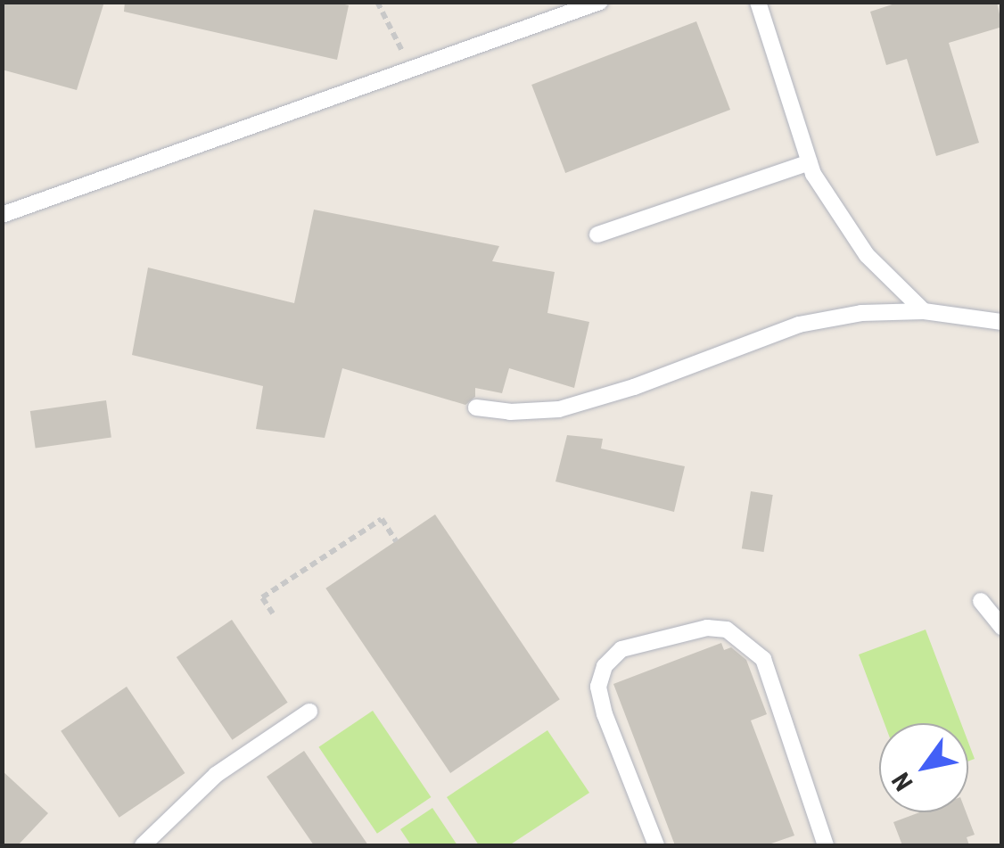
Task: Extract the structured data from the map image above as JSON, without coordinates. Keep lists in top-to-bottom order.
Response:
{
  "north": "bottom left"
}
